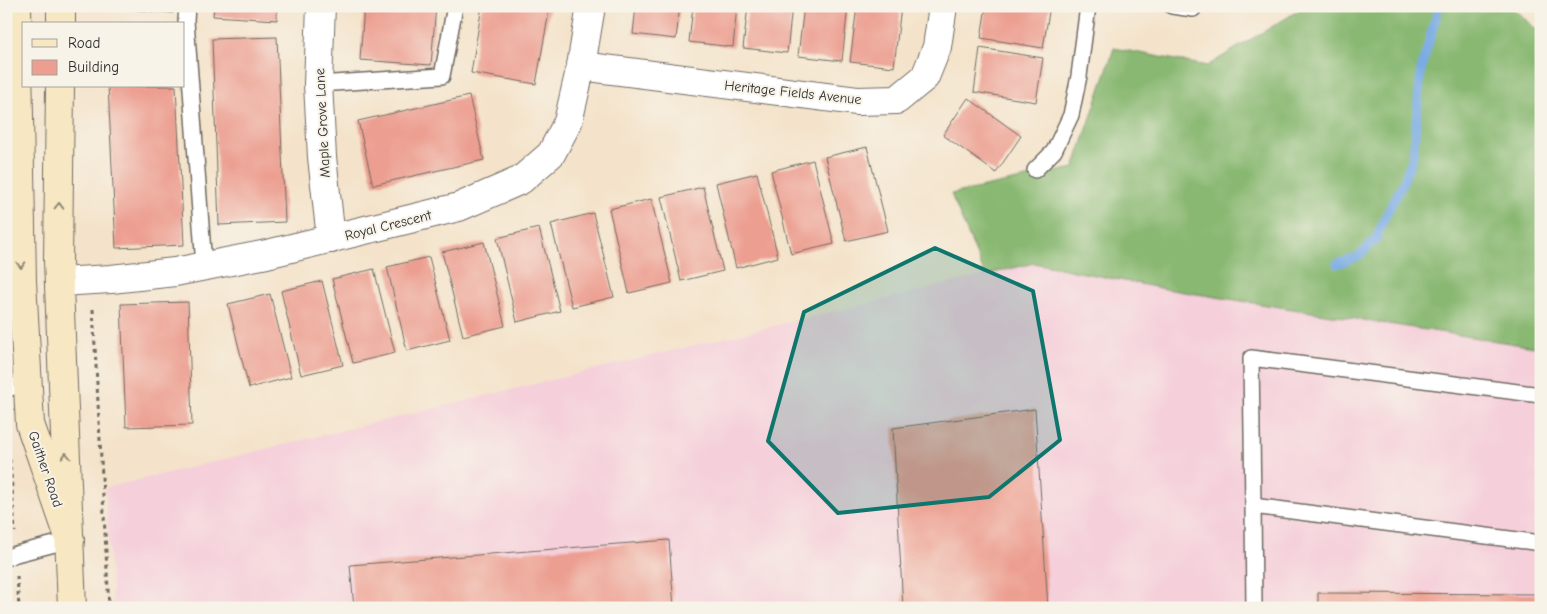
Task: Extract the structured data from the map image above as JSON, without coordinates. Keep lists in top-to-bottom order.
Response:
{
  "streets": {
    "main road": ["Gaither Road"],
    "street": ["Heritage Fields Avenue", "Maple Grove Lane", "Royal Crescent"]
  },
  "crossings": [
    ["Heritage Fields Avenue", "Royal Crescent"],
    ["Maple Grove Lane", "Royal Crescent"],
    ["Royal Crescent", "Gaither Road"]
  ],
  "legend": ["Road", "Building"]
}
